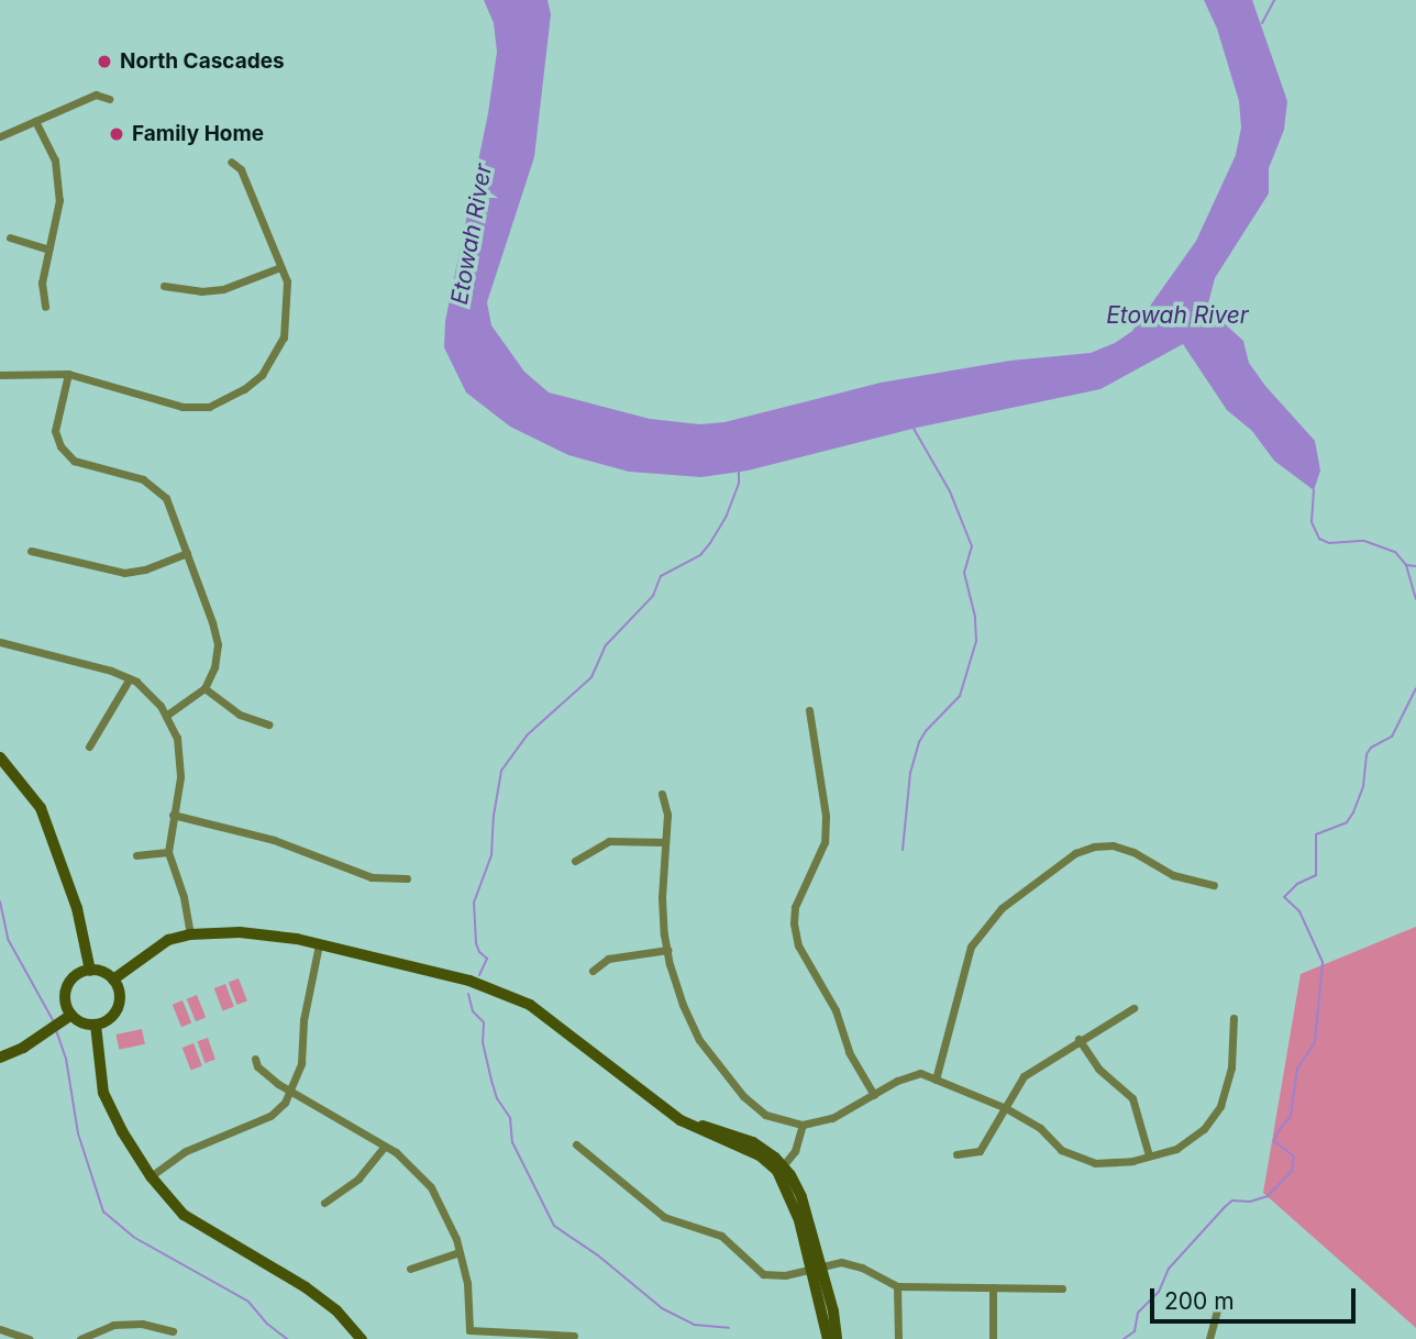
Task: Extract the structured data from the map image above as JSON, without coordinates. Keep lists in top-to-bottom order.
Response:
{
  "water": ["Etowah River"],
  "places": ["North Cascades", "Family Home"],
  "scale_bar": "200 m"
}
